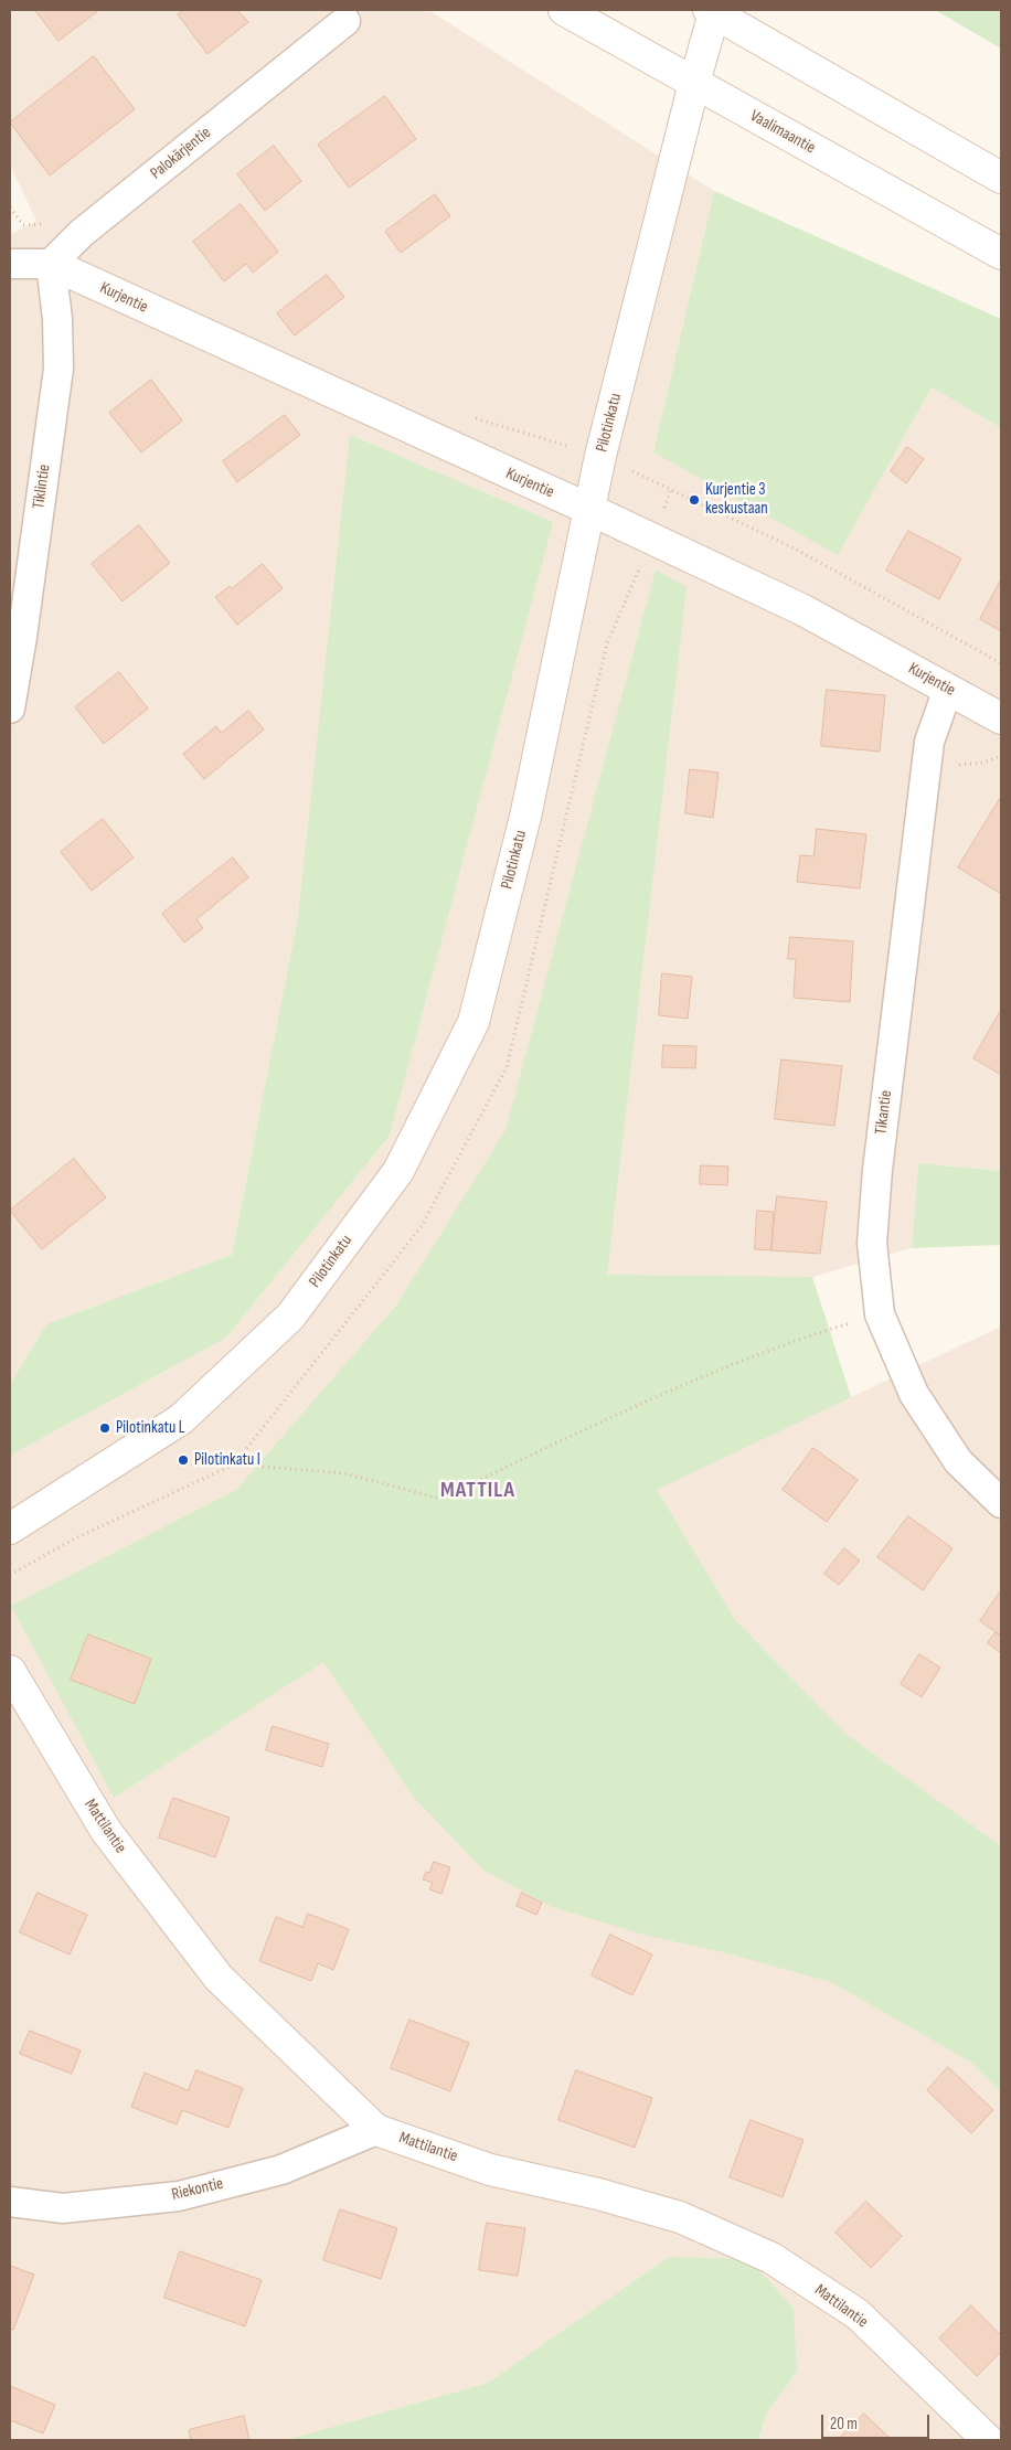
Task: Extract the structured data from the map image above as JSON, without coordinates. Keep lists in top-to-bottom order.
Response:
{
  "streets": {
    "street": [
      "Vaalimaantie",
      "Palokärjentie",
      "Kurjentie",
      "Pilotinkatu",
      "Tiklintie",
      "Tikantie",
      "Mattilantie",
      "Riekontie"
    ]
  },
  "crossings": [
    ["Vaalimaantie", "Pilotinkatu"],
    ["Palokärjentie", "Kurjentie"],
    ["Palokärjentie", "Tiklintie"],
    ["Kurjentie", "Pilotinkatu"],
    ["Kurjentie", "Tiklintie"],
    ["Kurjentie", "Tikantie"],
    ["Mattilantie", "Riekontie"]
  ],
  "districts": ["MATTILA"],
  "places": ["Kurjentie 3 keskustaan", "Pilotinkatu L", "Pilotinkatu I"],
  "scale_bar": "20 m"
}
